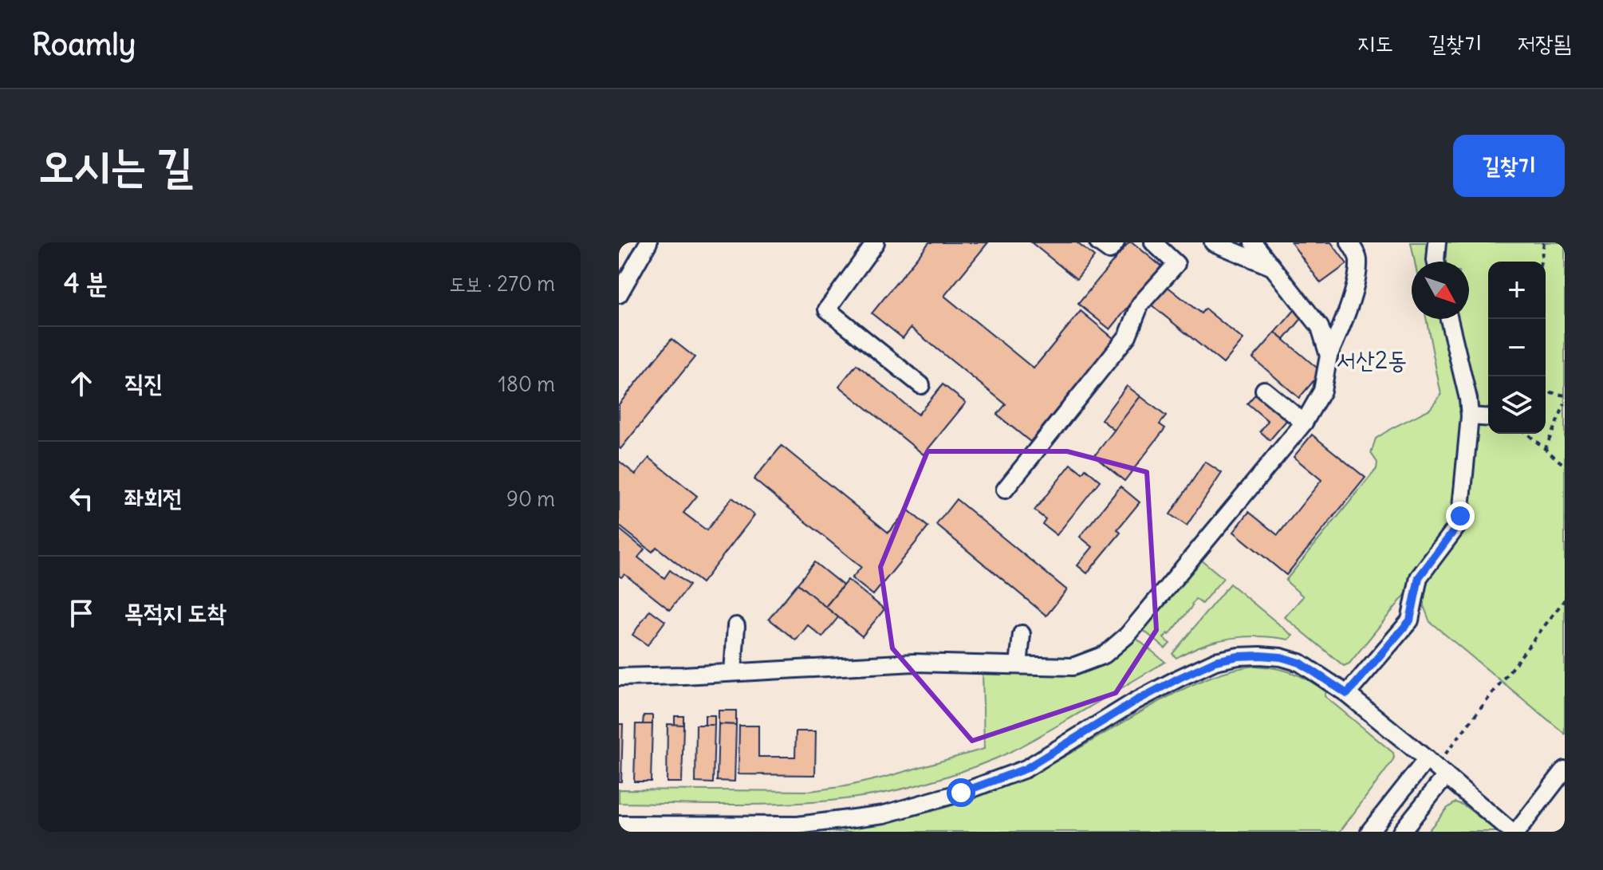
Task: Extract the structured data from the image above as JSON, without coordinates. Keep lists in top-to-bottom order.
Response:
{
  "districts": ["서산2동"],
  "north": "bottom right",
  "page": {
    "header": "Roamly",
    "nav": ["지도", "길찾기", "저장됨"],
    "buttons": "길찾기",
    "title": "오시는 길",
    "heading": ["4 분", "도보 · 270 m"],
    "map_buttons": ["+", "−"],
    "list": [
      ["직진", "180 m"],
      ["좌회전", "90 m"],
      "목적지 도착"
    ]
  }
}
